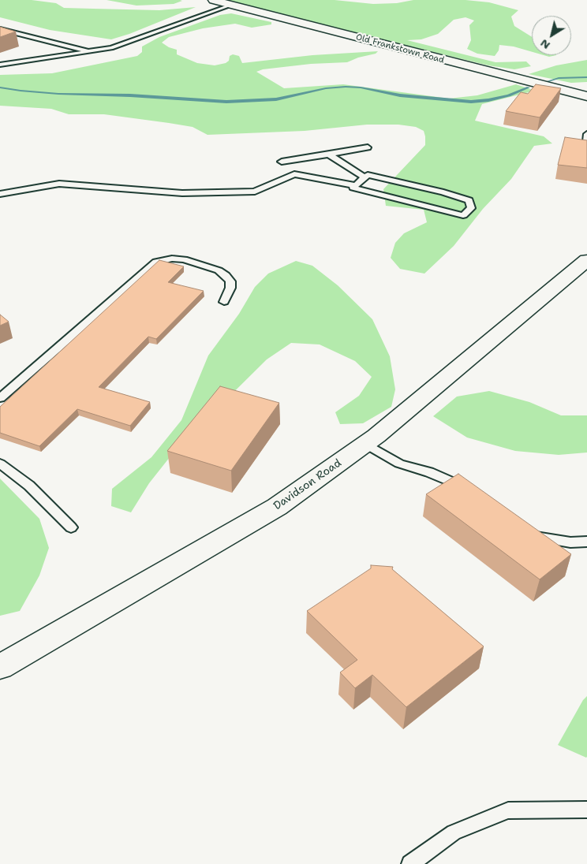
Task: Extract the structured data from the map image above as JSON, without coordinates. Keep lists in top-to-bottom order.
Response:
{
  "streets": {
    "street": ["Old Frankstown Road", "Davidson Road"]
  },
  "north": "bottom left"
}
